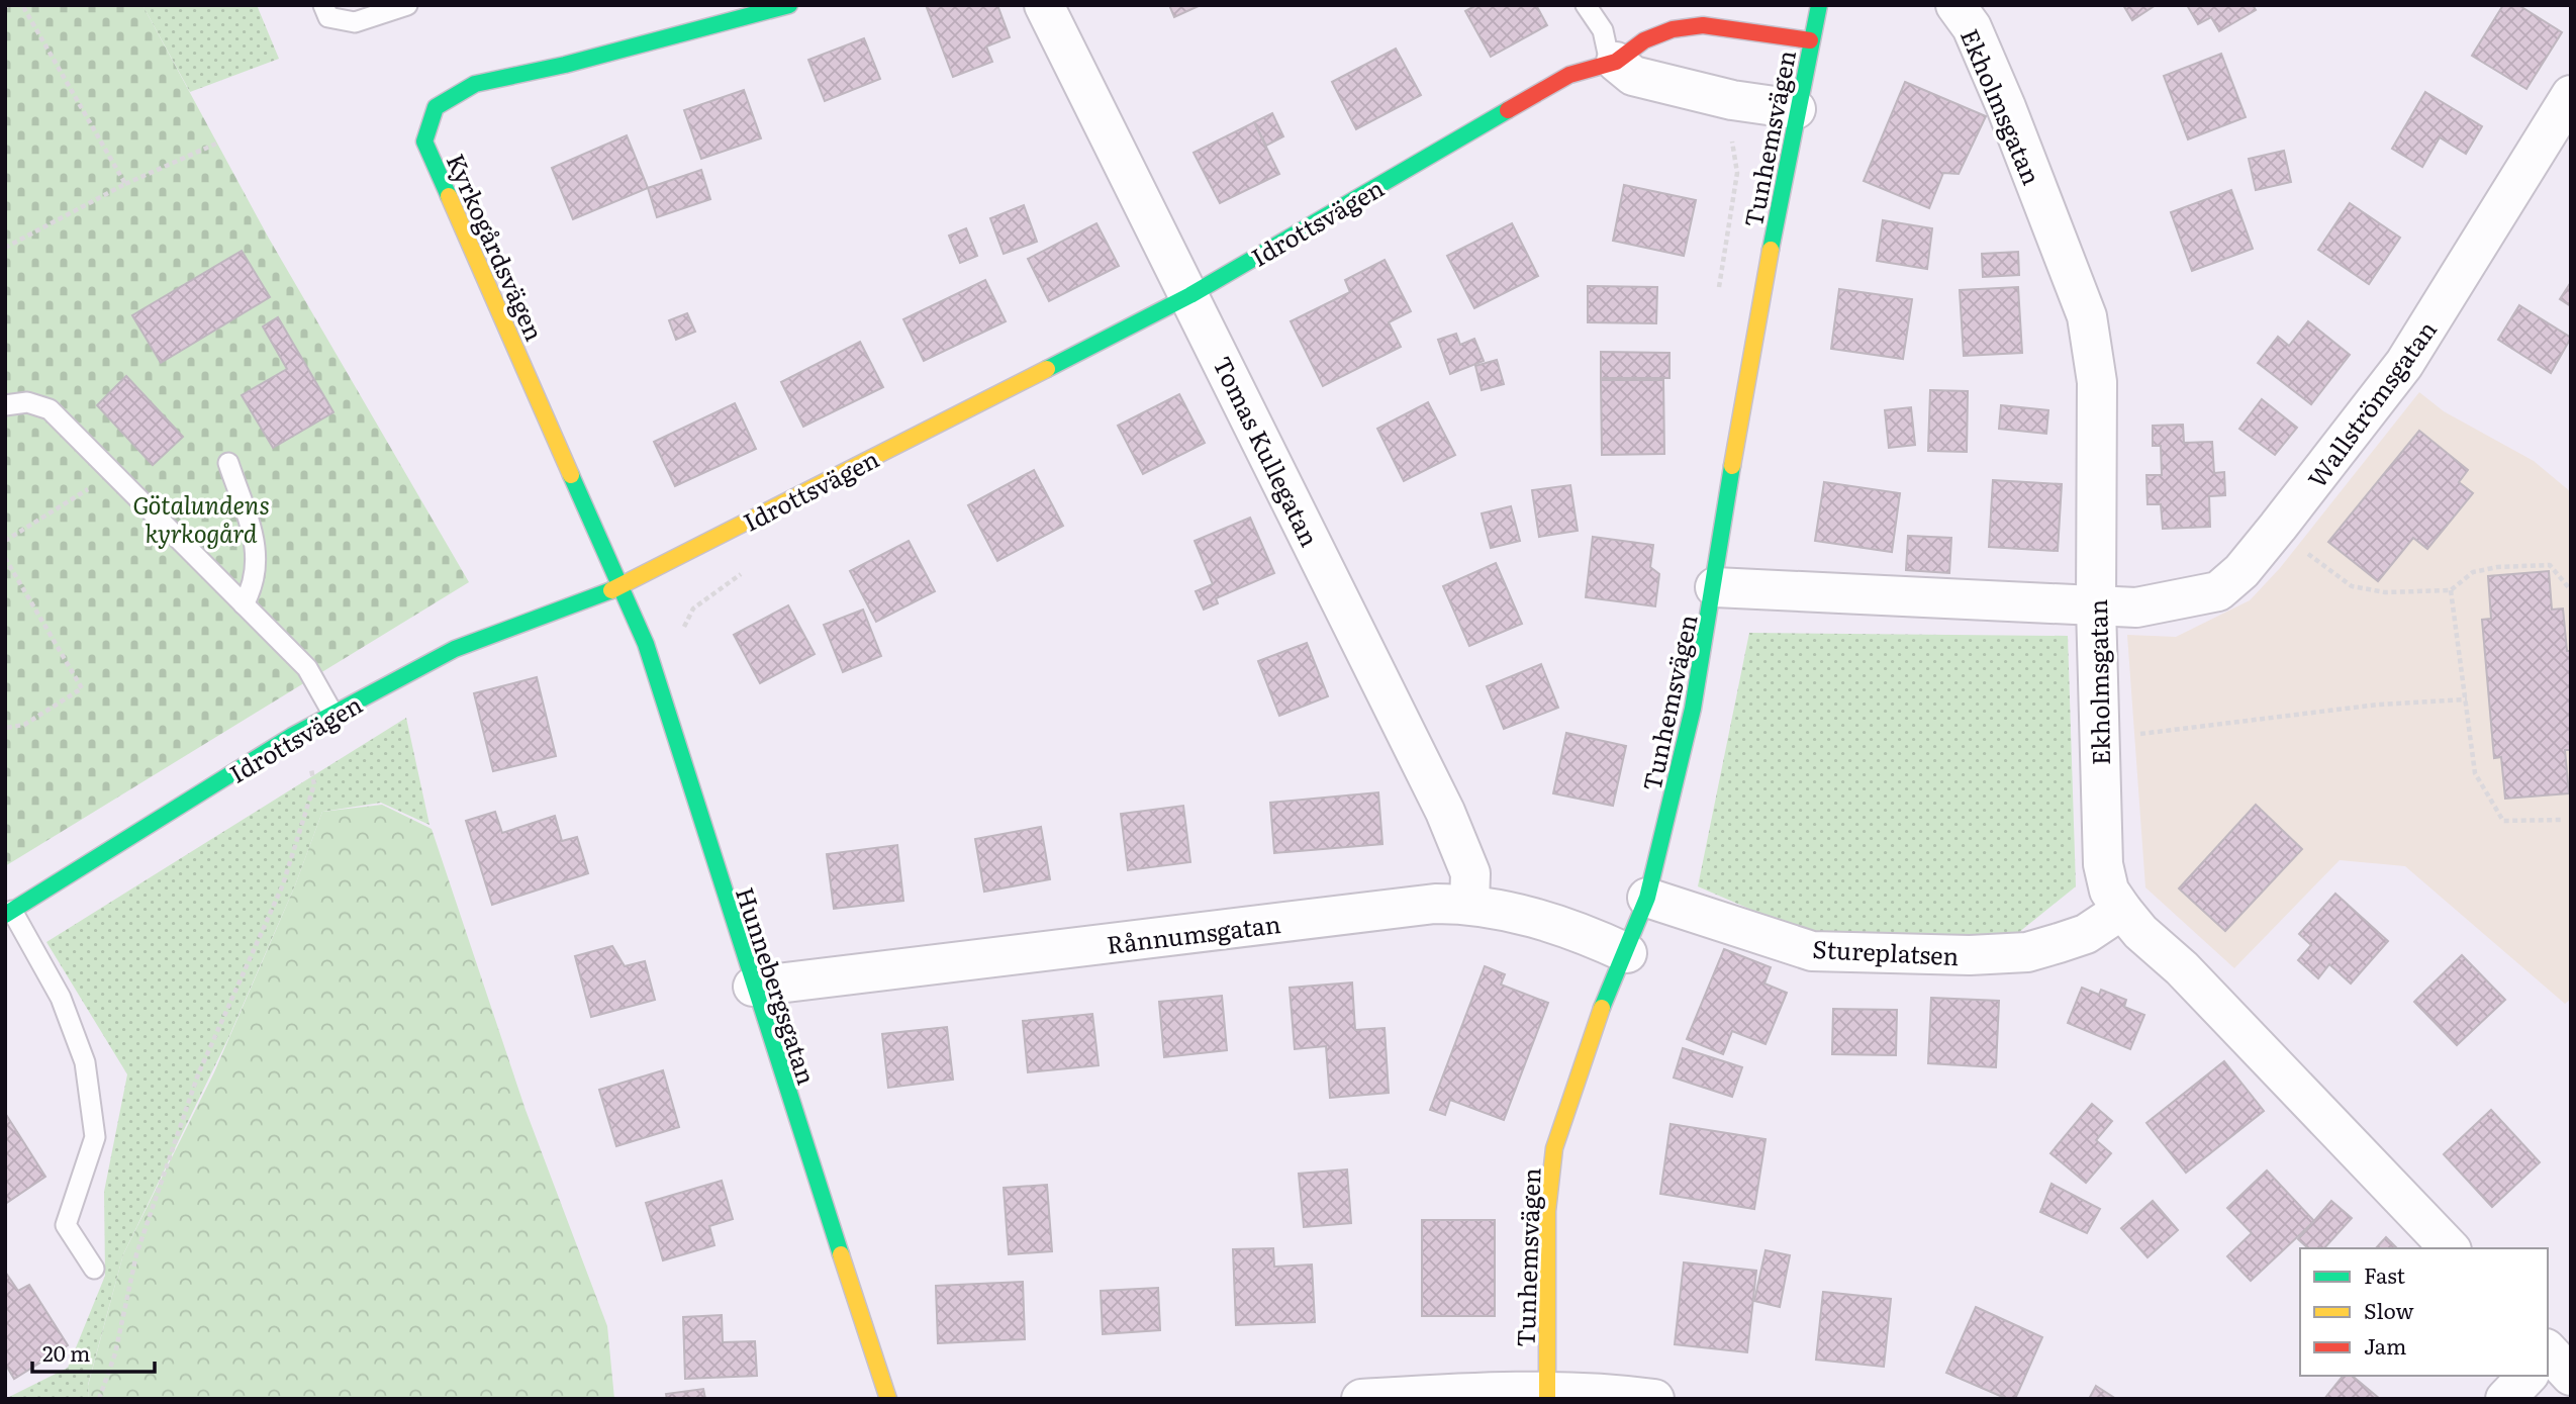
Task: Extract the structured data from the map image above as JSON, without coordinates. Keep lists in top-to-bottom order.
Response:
{
  "streets": {
    "street": [
      "Ekholmsgatan",
      "Tunhemsvägen",
      "Idrottsvägen",
      "Kyrkogårdsvägen",
      "Wallströmsgatan",
      "Tomas Kullegatan",
      "Rånnumsgatan",
      "Stureplatsen",
      "Hunnebergsgatan"
    ]
  },
  "crossings": [
    ["Ekholmsgatan", "Wallströmsgatan"],
    ["Ekholmsgatan", "Stureplatsen"],
    ["Tunhemsvägen", "Idrottsvägen"],
    ["Tunhemsvägen", "Rånnumsgatan"],
    ["Tunhemsvägen", "Stureplatsen"],
    ["Idrottsvägen", "Kyrkogårdsvägen"],
    ["Idrottsvägen", "Tomas Kullegatan"],
    ["Idrottsvägen", "Hunnebergsgatan"],
    ["Kyrkogårdsvägen", "Hunnebergsgatan"],
    ["Tomas Kullegatan", "Rånnumsgatan"],
    ["Rånnumsgatan", "Hunnebergsgatan"]
  ],
  "parks": ["Götalundens kyrkogård"],
  "legend": ["Fast", "Slow", "Jam"],
  "scale_bar": "20 m"
}
